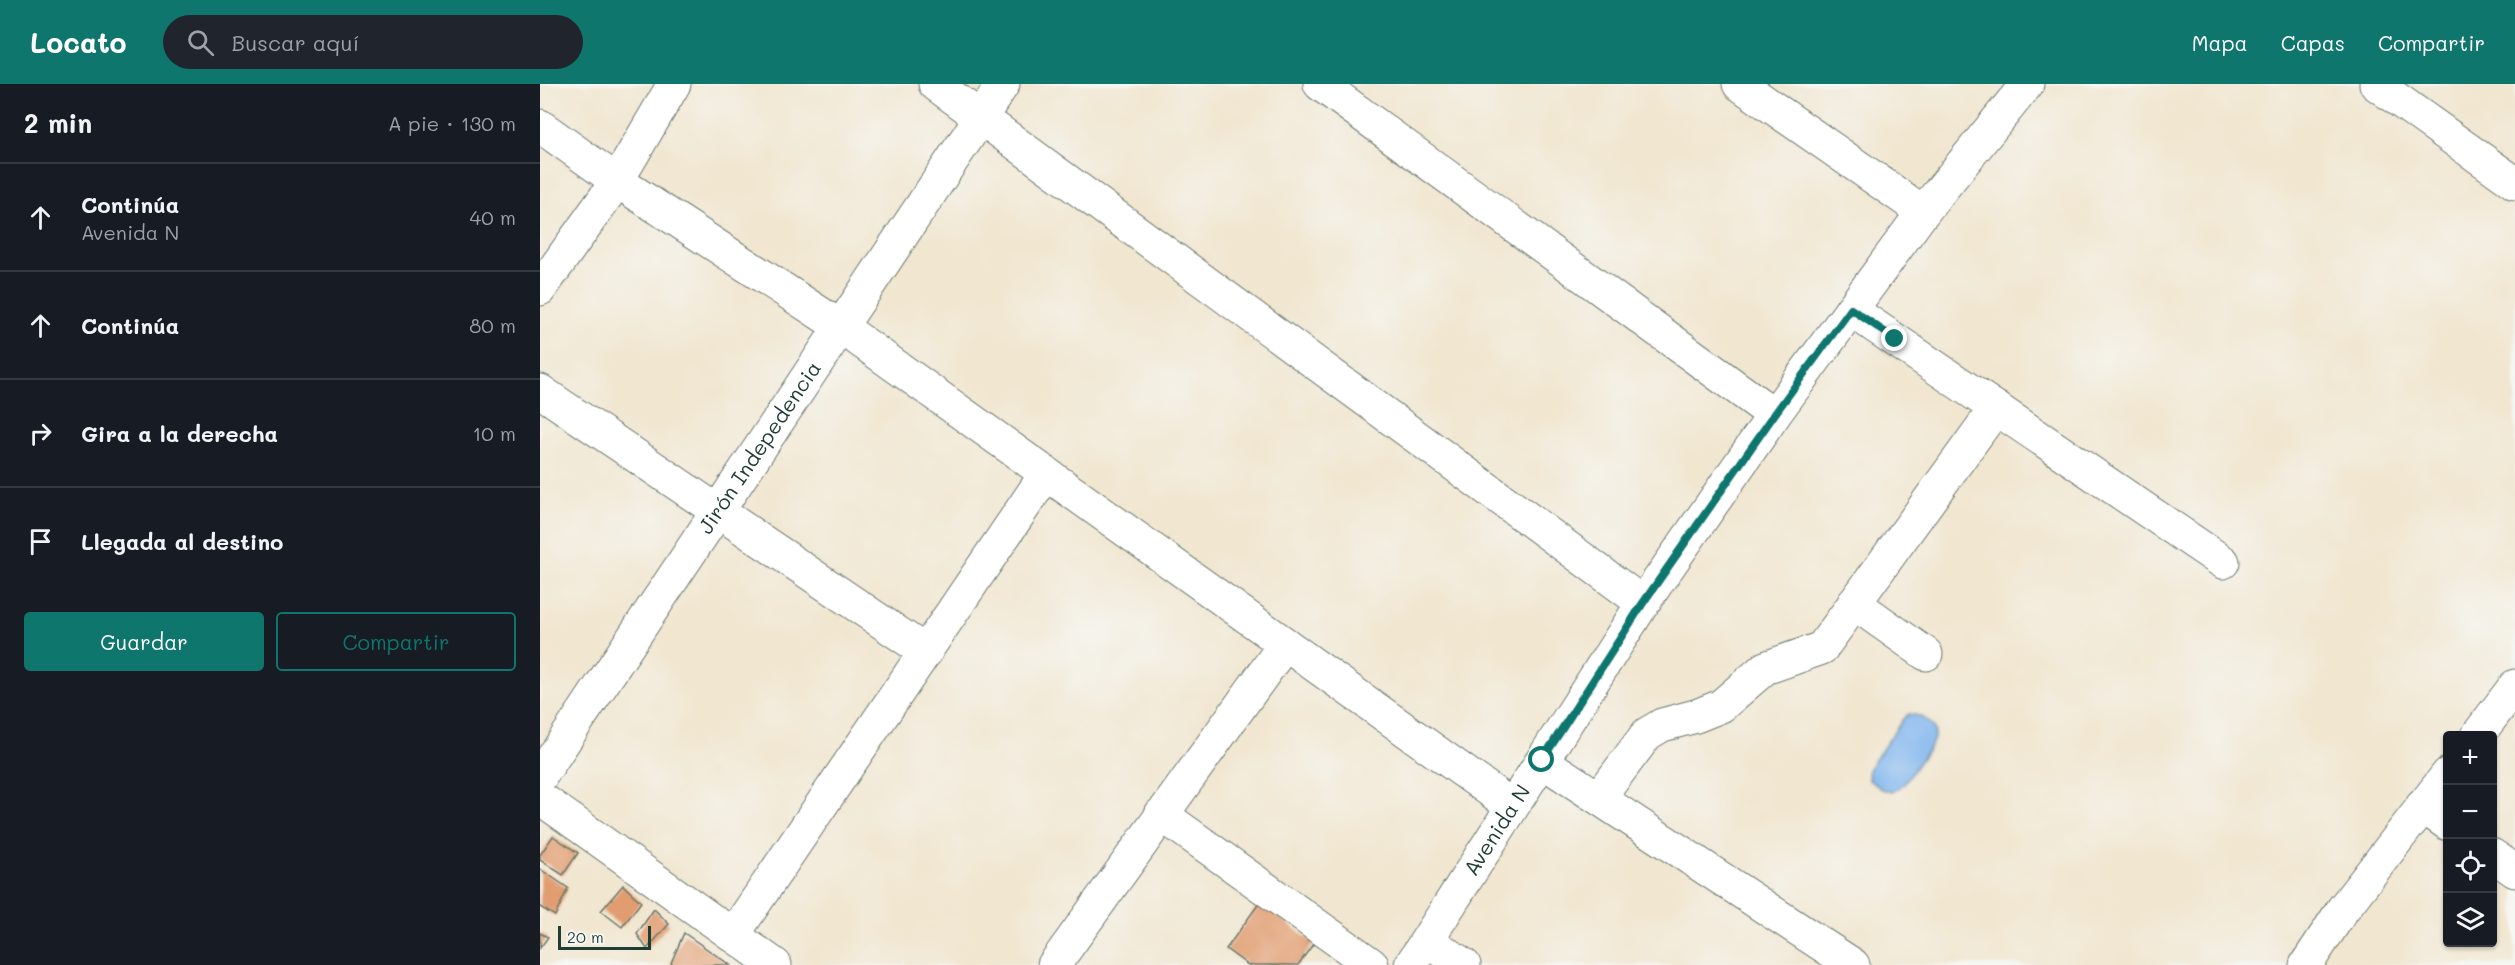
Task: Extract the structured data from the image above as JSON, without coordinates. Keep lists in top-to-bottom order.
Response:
{
  "streets": {
    "street": ["Jirón Indepedencia", "Avenida N"]
  },
  "scale_bar": "20 m",
  "page": {
    "header": "Locato",
    "search": "Buscar aquí",
    "nav": ["Mapa", "Capas", "Compartir"],
    "heading": ["2 min", "A pie · 130 m"],
    "list": [
      ["Continúa", "Avenida N", "40 m"],
      ["Continúa", "80 m"],
      ["Gira a la derecha", "10 m"],
      "Llegada al destino"
    ],
    "buttons": ["Guardar", "Compartir"],
    "map_buttons": ["+", "−"],
    "scale": "20 m"
  }
}
